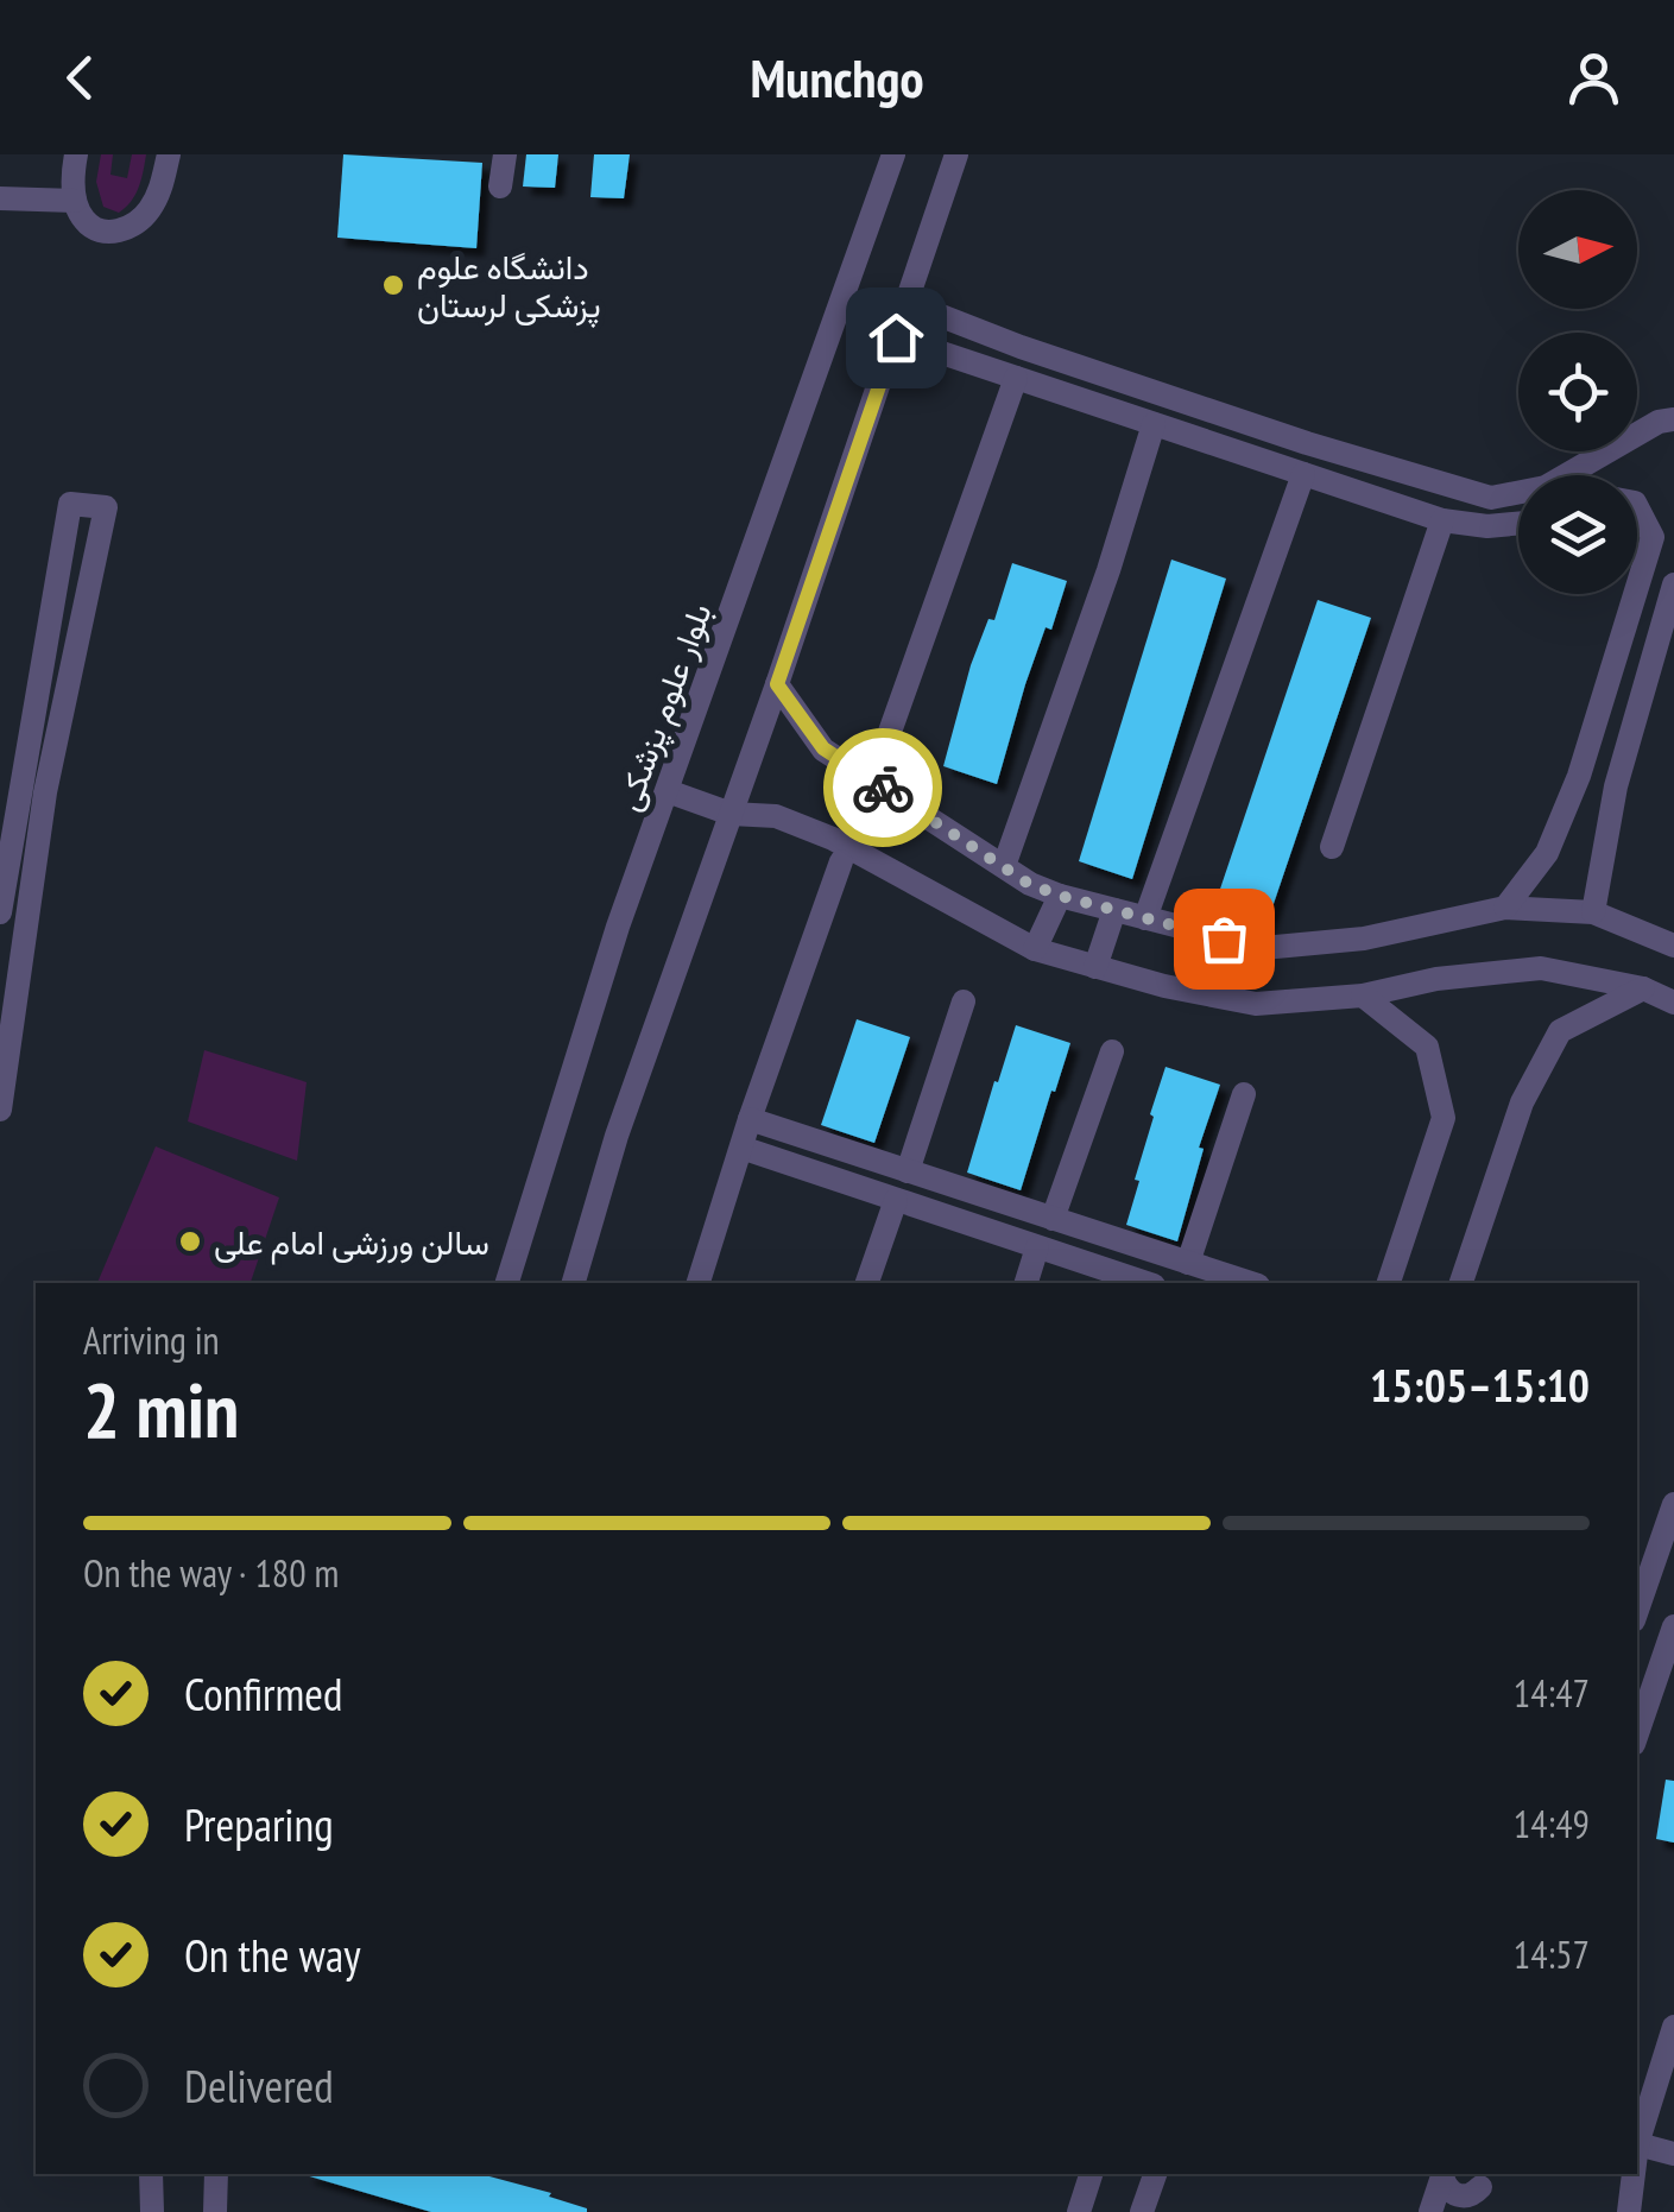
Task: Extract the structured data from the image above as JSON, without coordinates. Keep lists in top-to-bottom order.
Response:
{
  "streets": {
    "street": ["بلوار علوم پزشکی"]
  },
  "places": ["دانشگاه علوم پزشکی لرستان", "سالن ورزشی امام علی"],
  "north": "right",
  "page": {
    "header": "Munchgo",
    "heading": ["2 min", "Arriving in", "15:05–15:10"],
    "bar": "On the way · 180 m",
    "list": [
      ["Confirmed", "14:47"],
      ["Preparing", "14:49"],
      ["On the way", "14:57"],
      "Delivered"
    ]
  }
}
